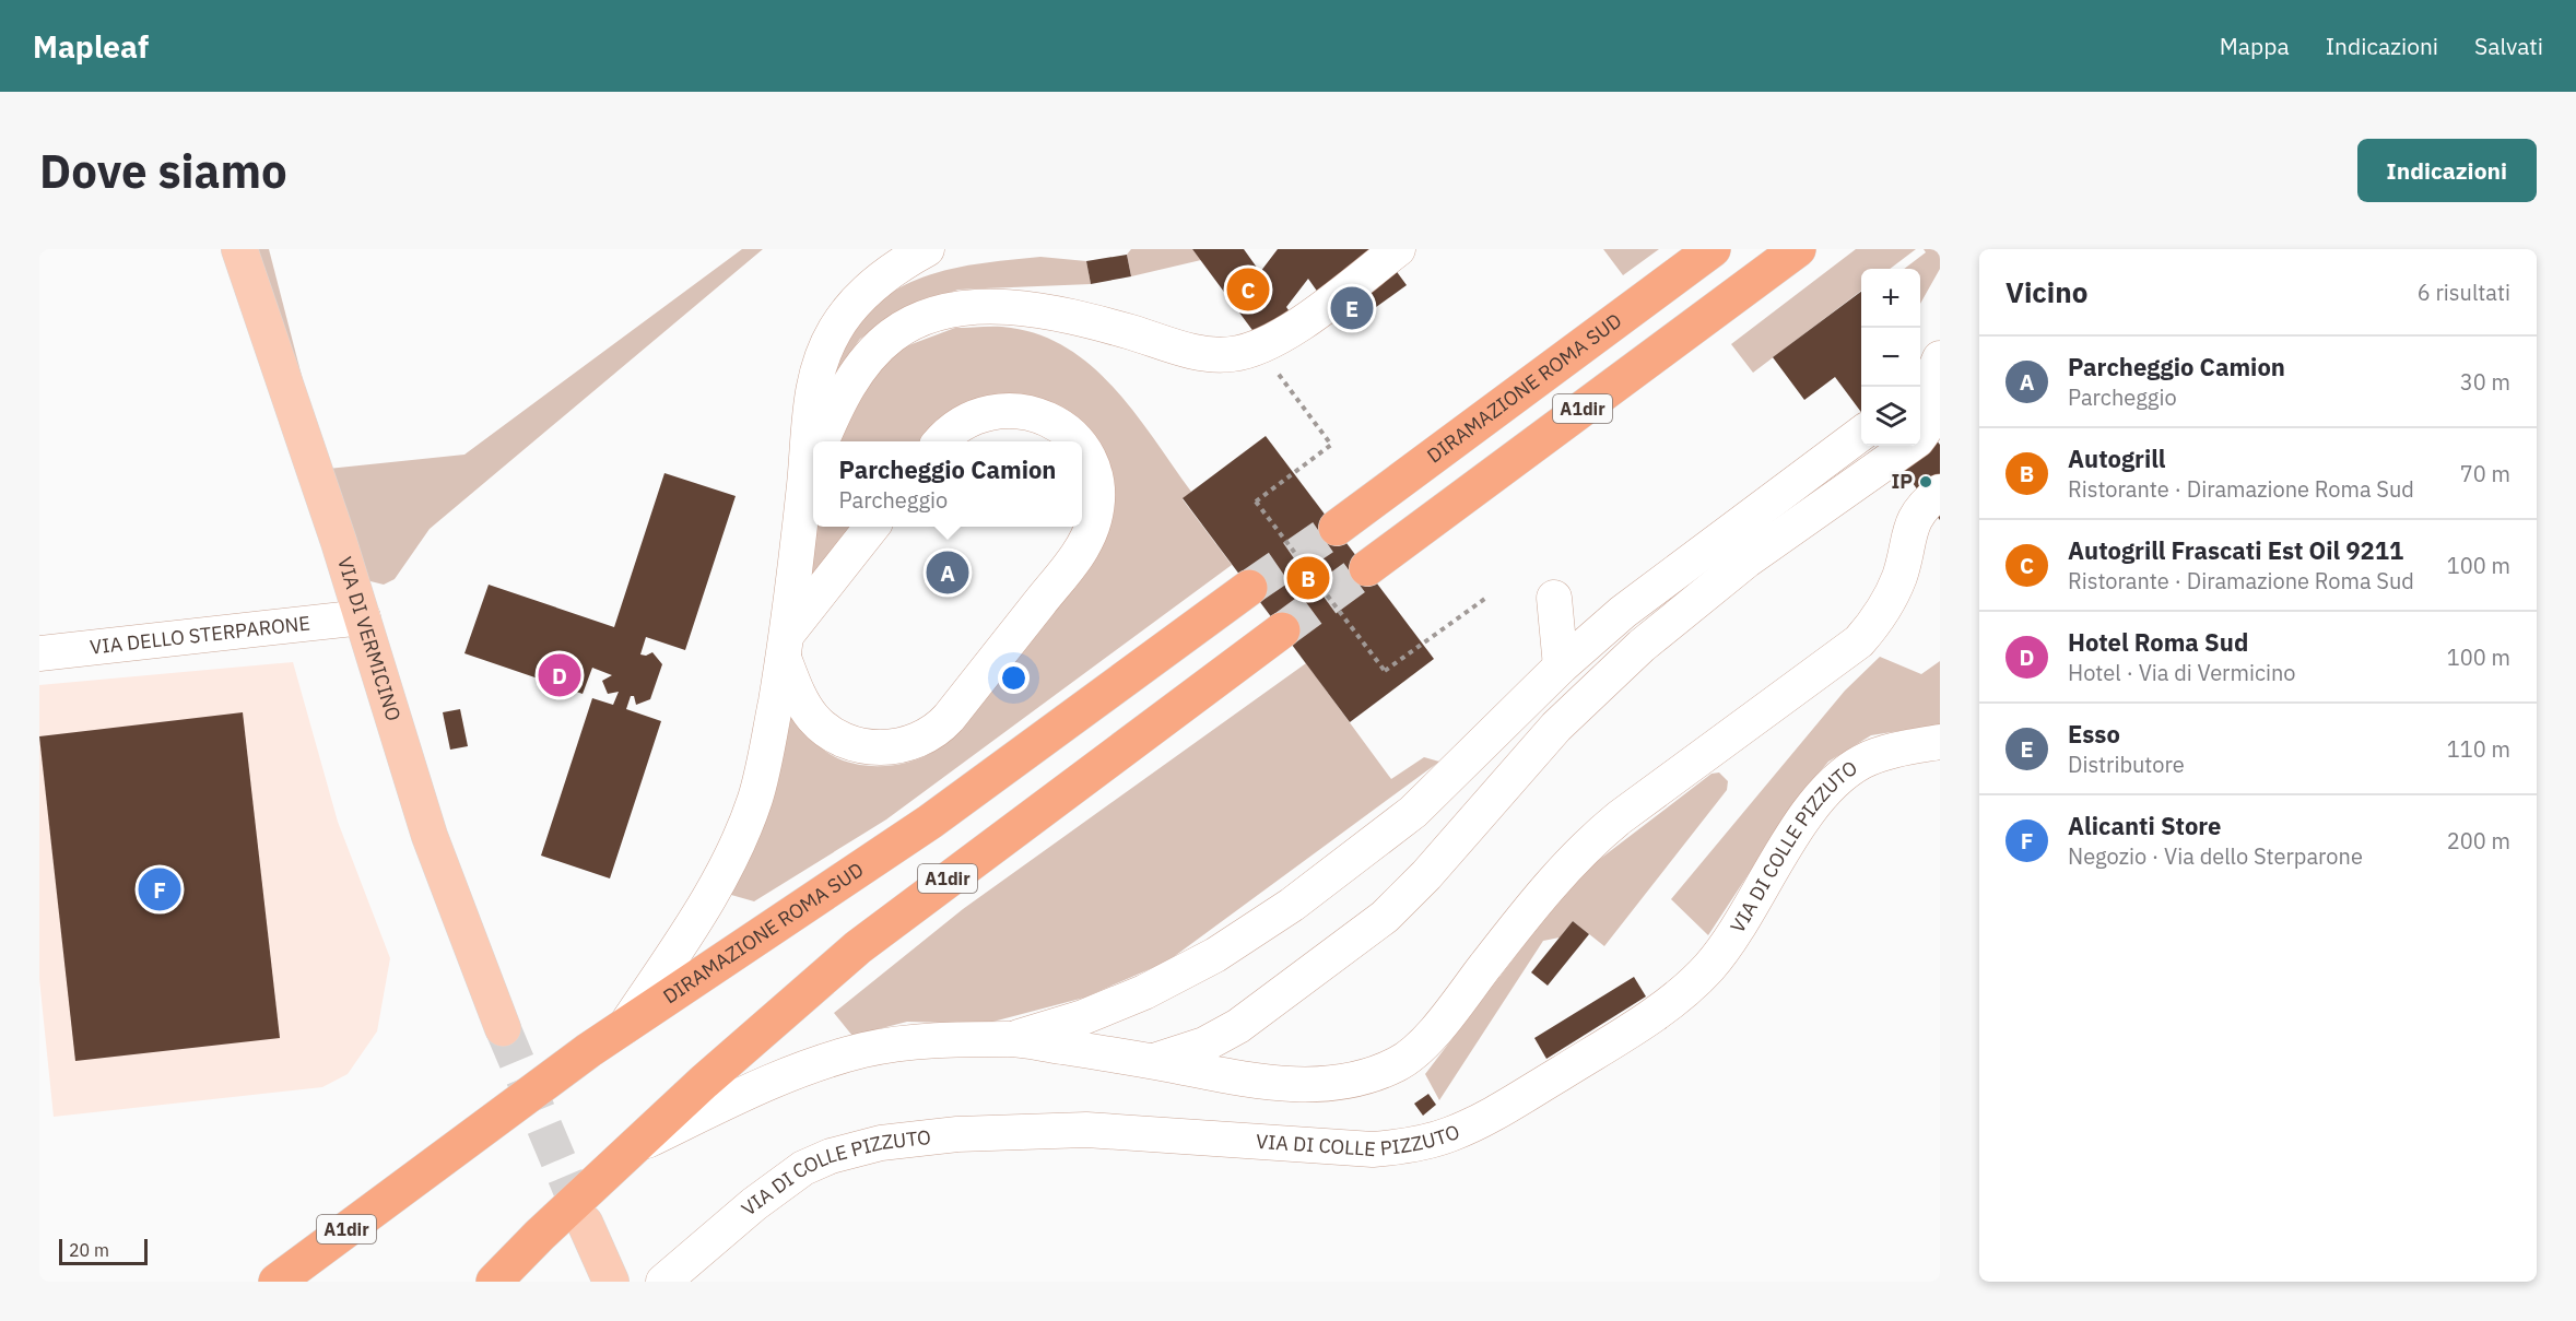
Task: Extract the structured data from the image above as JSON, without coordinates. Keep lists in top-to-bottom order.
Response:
{
  "streets": {
    "highway": ["DIRAMAZIONE ROMA SUD", "A1dir"],
    "main road": ["VIA DI VERMICINO"],
    "street": ["VIA DELLO STERPARONE", "VIA DI COLLE PIZZUTO"]
  },
  "crossings": [
    ["VIA DELLO STERPARONE", "VIA DI VERMICINO"]
  ],
  "places": ["IP"],
  "scale_bar": "20 m",
  "page": {
    "header": "Mapleaf",
    "nav": ["Mappa", "Indicazioni", "Salvati"],
    "buttons": "Indicazioni",
    "title": "Dove siamo",
    "heading": ["Vicino", "6 risultati"],
    "pins": [
      "C",
      "E",
      "A",
      "B",
      "D",
      "F"
    ],
    "map_buttons": ["+", "−"],
    "list": [
      {
        "mark": "A",
        "name": "Parcheggio Camion",
        "note": "Parcheggio",
        "value": "30 m"
      },
      {
        "mark": "B",
        "name": "Autogrill",
        "note": "Ristorante · Diramazione Roma Sud",
        "value": "70 m"
      },
      {
        "mark": "C",
        "name": "Autogrill Frascati Est Oil 9211",
        "note": "Ristorante · Diramazione Roma Sud",
        "value": "100 m"
      },
      {
        "mark": "D",
        "name": "Hotel Roma Sud",
        "note": "Hotel · Via di Vermicino",
        "value": "100 m"
      },
      {
        "mark": "E",
        "name": "Esso",
        "note": "Distributore",
        "value": "110 m"
      },
      {
        "mark": "F",
        "name": "Alicanti Store",
        "note": "Negozio · Via dello Sterparone",
        "value": "200 m"
      }
    ],
    "popup": ["Parcheggio Camion", "Parcheggio"],
    "scale": "20 m"
  }
}
